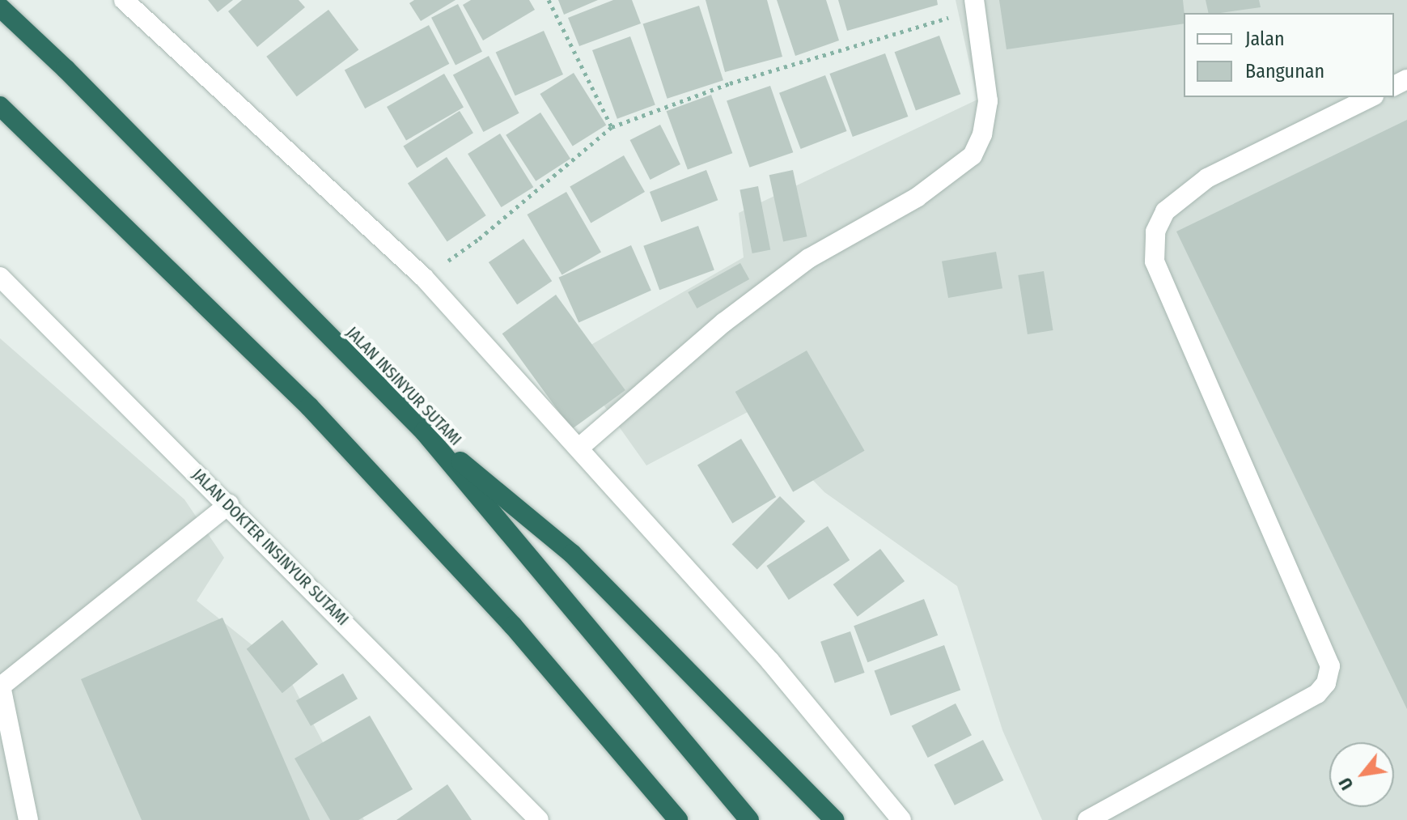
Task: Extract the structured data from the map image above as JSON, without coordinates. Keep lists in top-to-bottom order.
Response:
{
  "streets": {
    "highway": ["JALAN INSINYUR SUTAMI"],
    "street": ["JALAN DOKTER INSINYUR SUTAMI"]
  },
  "legend": ["Jalan", "Bangunan"],
  "north": "bottom left"
}
